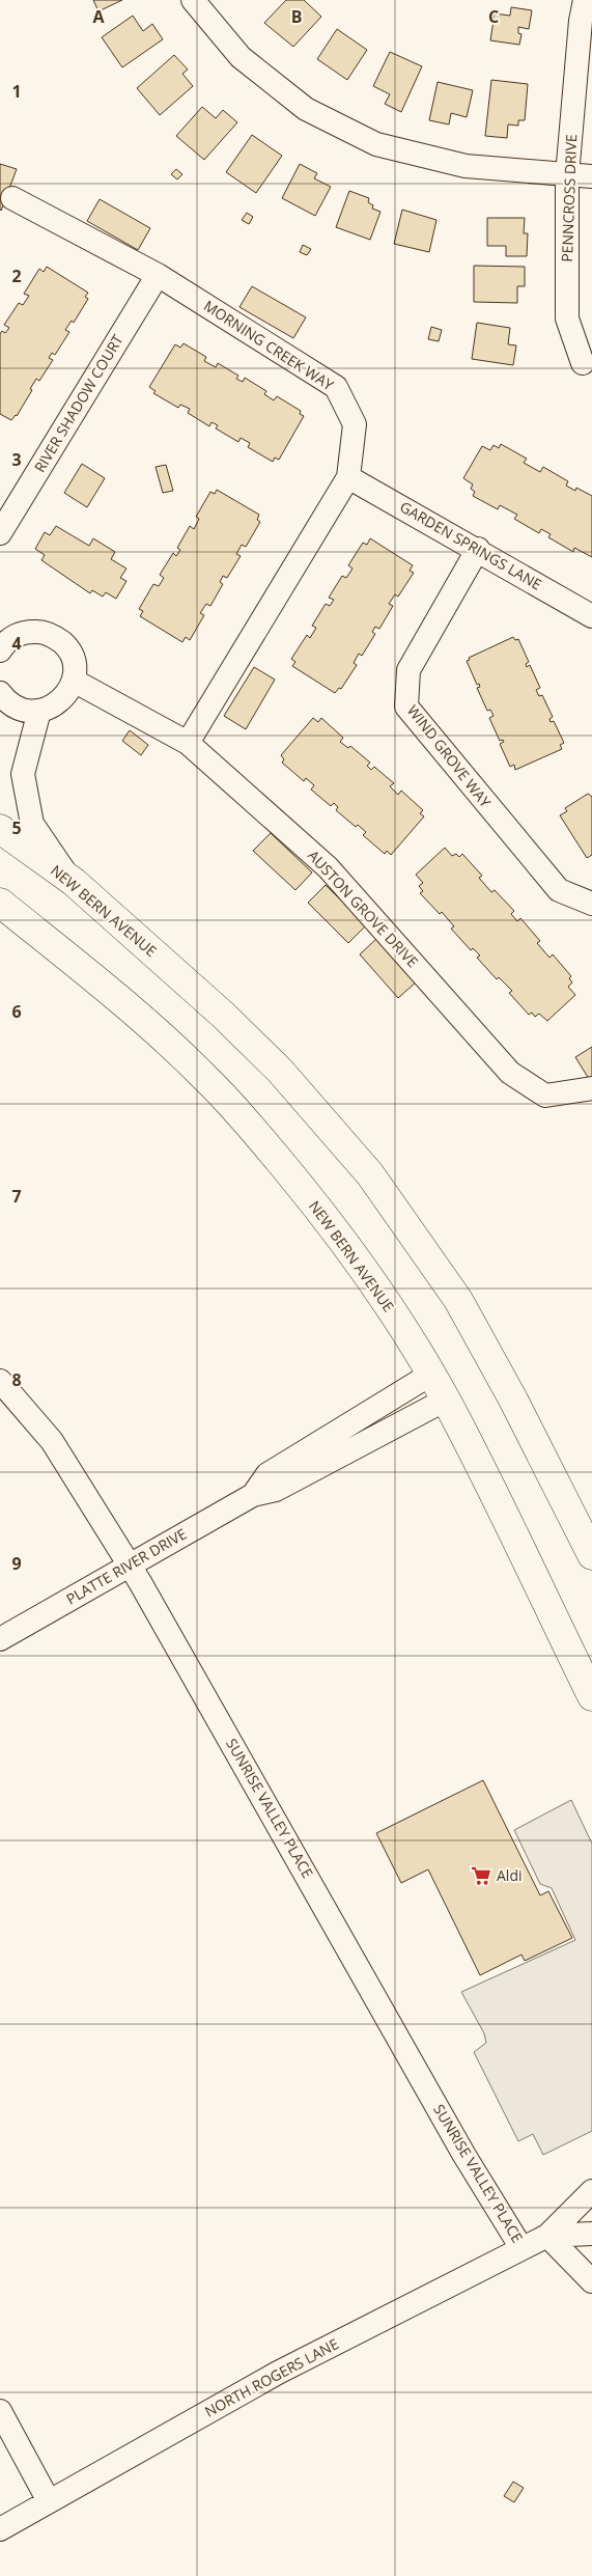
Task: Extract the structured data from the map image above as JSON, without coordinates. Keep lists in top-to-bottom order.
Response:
{
  "streets": {
    "main road": ["NEW BERN AVENUE"],
    "street": [
      "PENNCROSS DRIVE",
      "MORNING CREEK WAY",
      "RIVER SHADOW COURT",
      "GARDEN SPRINGS LANE",
      "WIND GROVE WAY",
      "AUSTON GROVE DRIVE",
      "PLATTE RIVER DRIVE",
      "SUNRISE VALLEY PLACE",
      "NORTH ROGERS LANE"
    ]
  },
  "crossings": [
    ["MORNING CREEK WAY", "RIVER SHADOW COURT"],
    ["MORNING CREEK WAY", "GARDEN SPRINGS LANE"],
    ["MORNING CREEK WAY", "AUSTON GROVE DRIVE"],
    ["GARDEN SPRINGS LANE", "WIND GROVE WAY"],
    ["NEW BERN AVENUE", "PLATTE RIVER DRIVE"],
    ["PLATTE RIVER DRIVE", "SUNRISE VALLEY PLACE"],
    ["SUNRISE VALLEY PLACE", "NORTH ROGERS LANE"]
  ],
  "places": {
    "supermarket": ["Aldi"]
  },
  "grid": {
    "columns": ["A", "B", "C"],
    "rows": [
      "1",
      "2",
      "3",
      "4",
      "5",
      "6",
      "7",
      "8",
      "9"
    ]
  }
}
